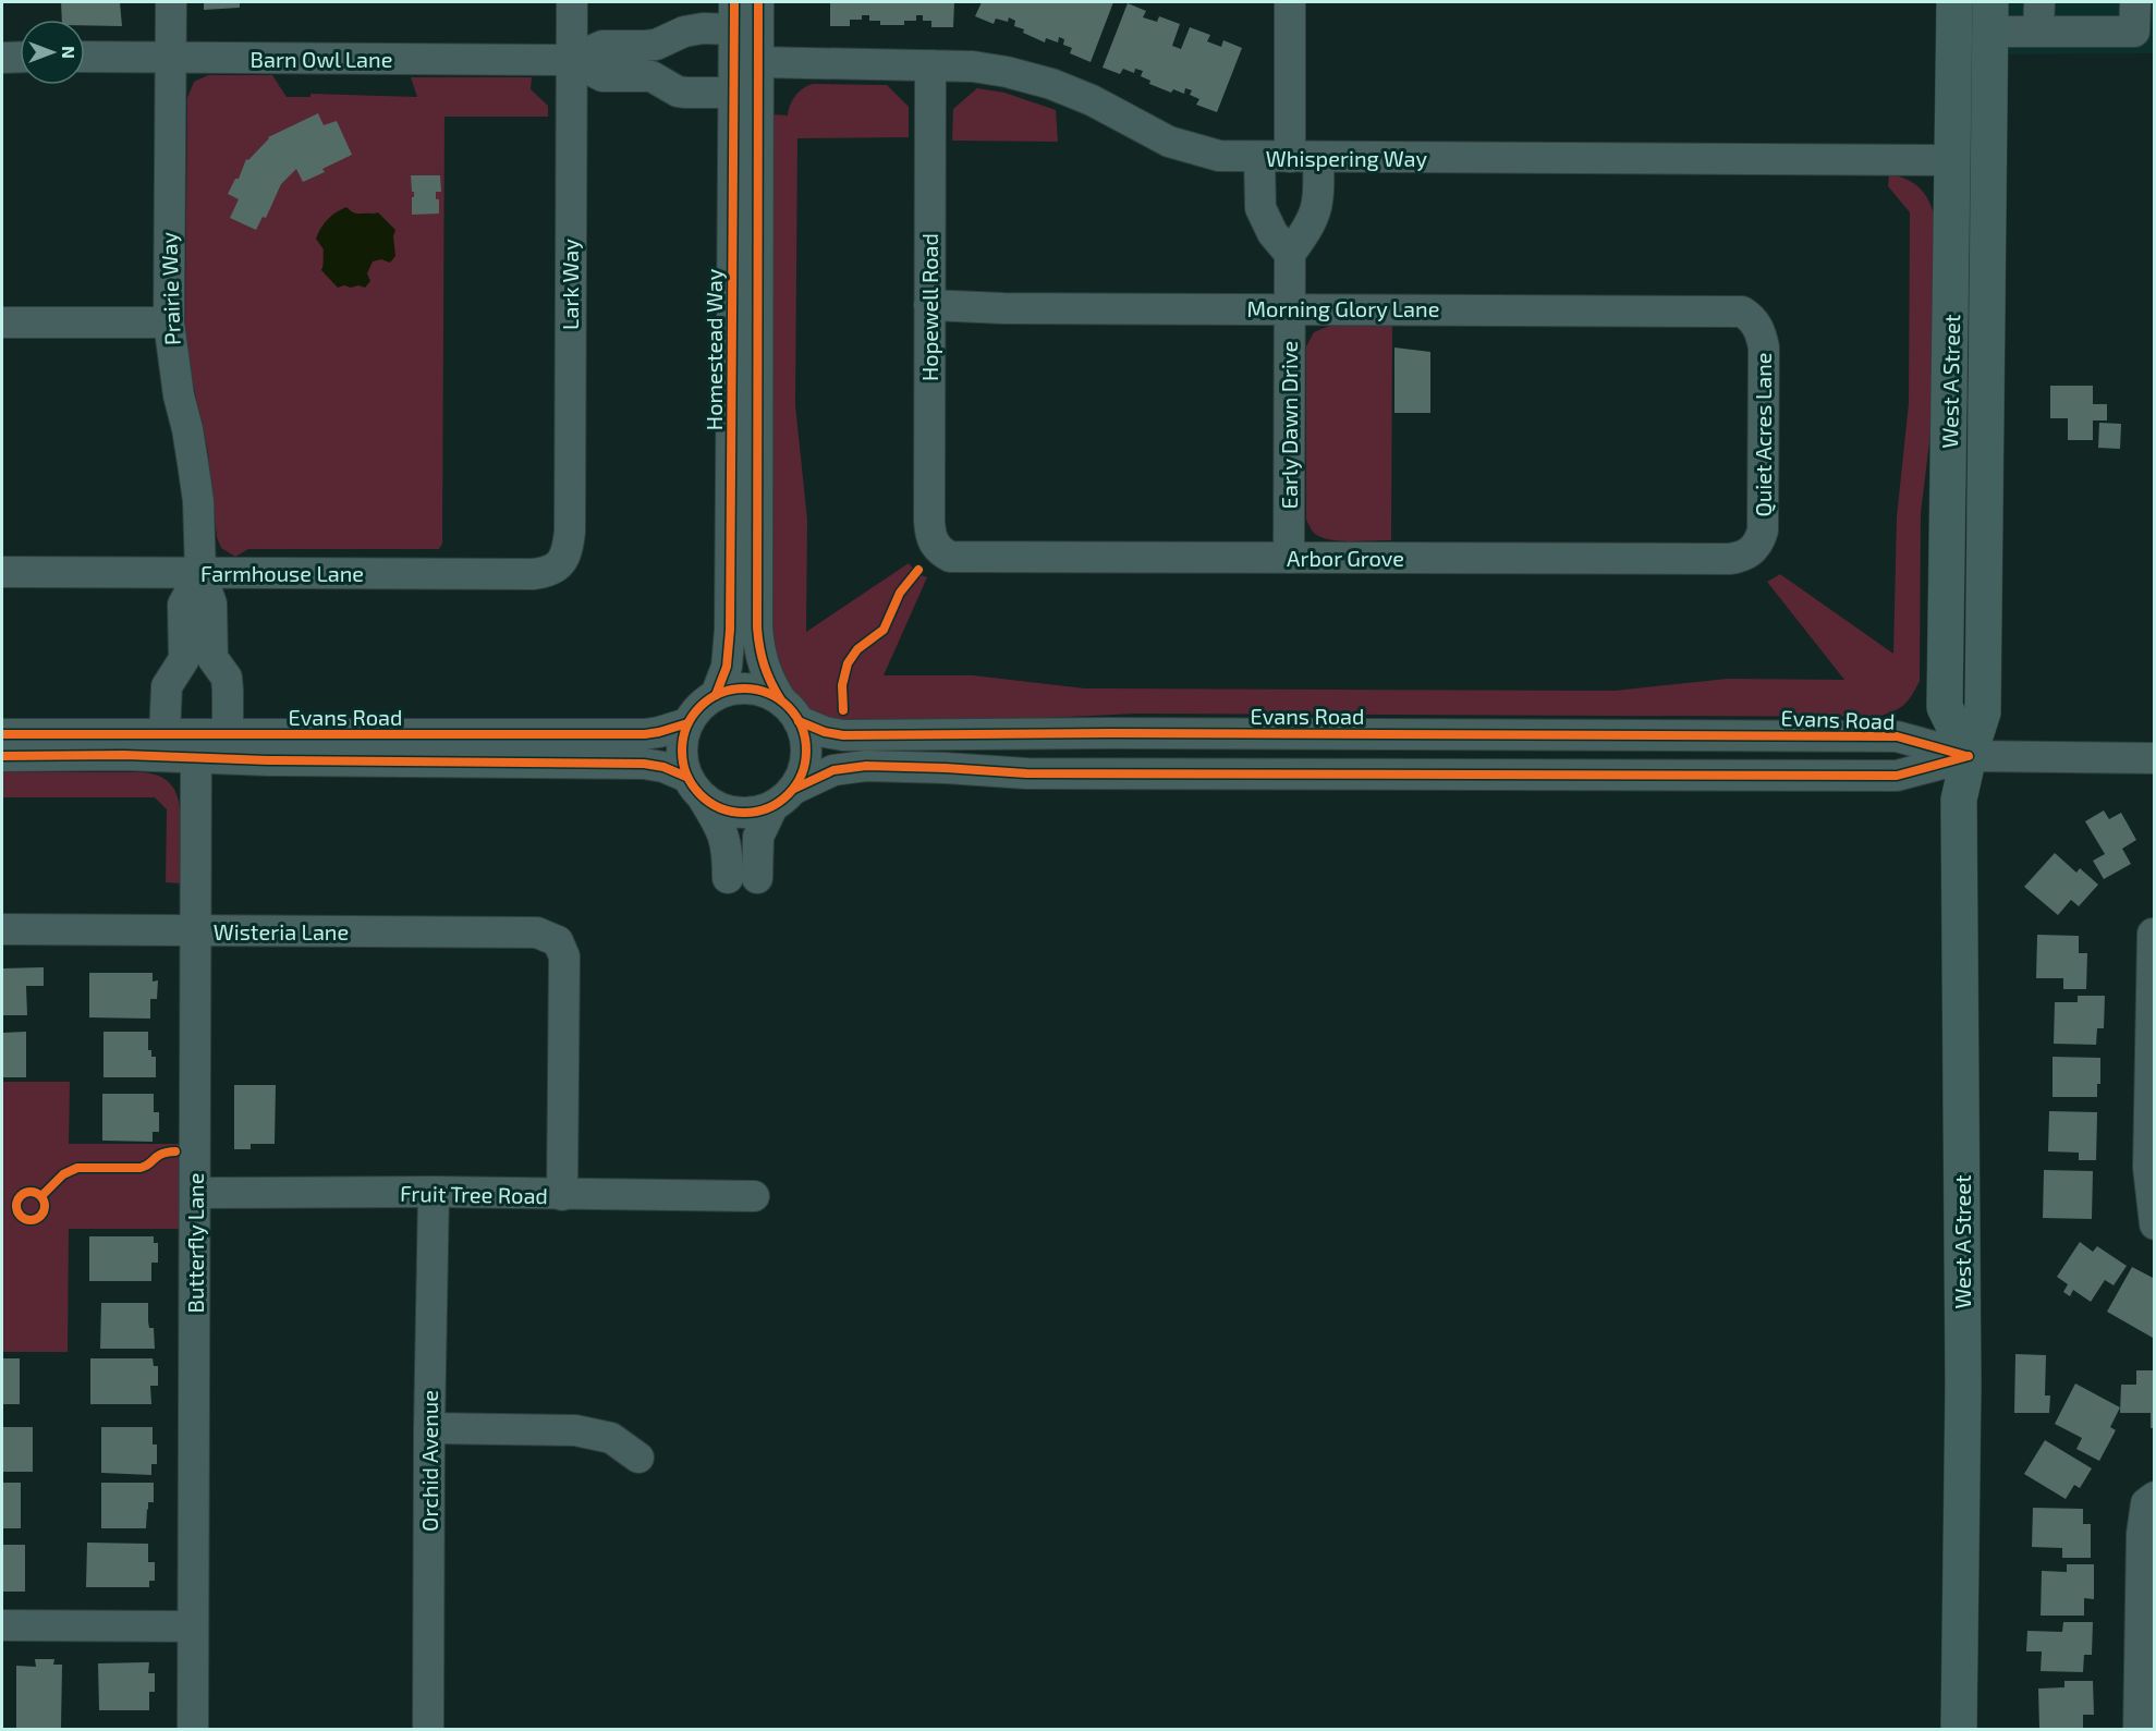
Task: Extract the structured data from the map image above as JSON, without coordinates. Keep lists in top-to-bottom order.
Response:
{
  "streets": {
    "main road": ["West A Street"],
    "street": [
      "Barn Owl Lane",
      "Whispering Way",
      "Lark Way",
      "Prairie Way",
      "Hopewell Road",
      "Morning Glory Lane",
      "Homestead Way",
      "Early Dawn Drive",
      "Quiet Acres Lane",
      "Arbor Grove",
      "Farmhouse Lane",
      "Evans Road",
      "Wisteria Lane",
      "Fruit Tree Road",
      "Butterfly Lane",
      "Orchid Avenue"
    ]
  },
  "crossings": [
    ["Barn Owl Lane", "Lark Way"],
    ["Barn Owl Lane", "Prairie Way"],
    ["Barn Owl Lane", "Homestead Way"],
    ["Whispering Way", "Hopewell Road"],
    ["Whispering Way", "Homestead Way"],
    ["Whispering Way", "West A Street"],
    ["Lark Way", "Farmhouse Lane"],
    ["Prairie Way", "Farmhouse Lane"],
    ["Hopewell Road", "Morning Glory Lane"],
    ["Hopewell Road", "Arbor Grove"],
    ["Morning Glory Lane", "Early Dawn Drive"],
    ["Morning Glory Lane", "Quiet Acres Lane"],
    ["Homestead Way", "Evans Road"],
    ["West A Street", "Evans Road"],
    ["Early Dawn Drive", "Arbor Grove"],
    ["Quiet Acres Lane", "Arbor Grove"],
    ["Evans Road", "Butterfly Lane"],
    ["Wisteria Lane", "Fruit Tree Road"],
    ["Wisteria Lane", "Butterfly Lane"],
    ["Fruit Tree Road", "Butterfly Lane"],
    ["Fruit Tree Road", "Orchid Avenue"]
  ],
  "north": "right"
}
